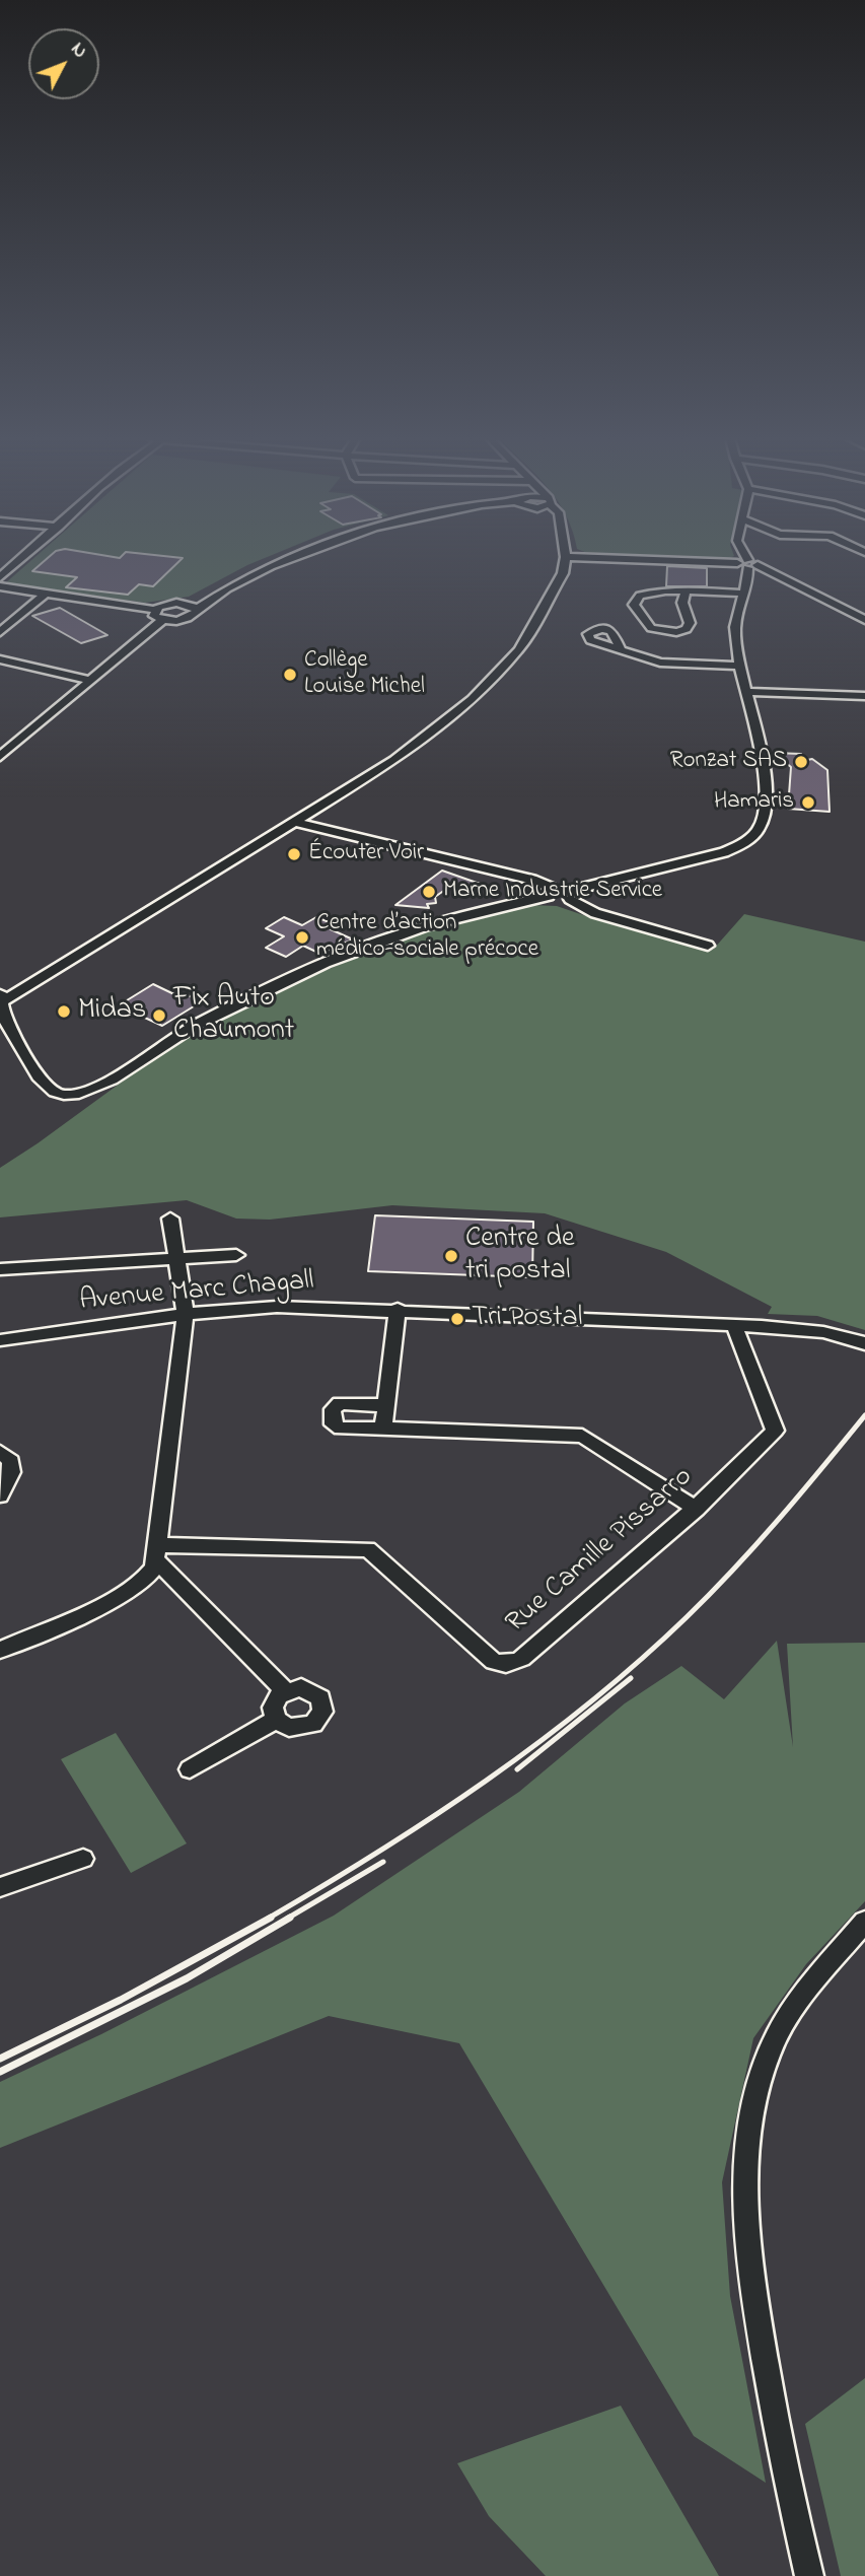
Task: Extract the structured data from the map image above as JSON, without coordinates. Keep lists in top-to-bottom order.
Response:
{
  "streets": {
    "street": ["Avenue Marc Chagall", "Rue Camille Pissarro"]
  },
  "crossings": [
    ["Avenue Marc Chagall", "Rue Camille Pissarro"]
  ],
  "places": [
    "Collège Louise Michel",
    "Ronzat SAS",
    "Hamaris",
    "Écouter Voir",
    "Marne Industrie Service",
    "Centre d’action médico-sociale précoce",
    "Midas",
    "Fix Auto Chaumont",
    "Centre de tri postal",
    "Tri Postal"
  ],
  "north": "top right"
}
